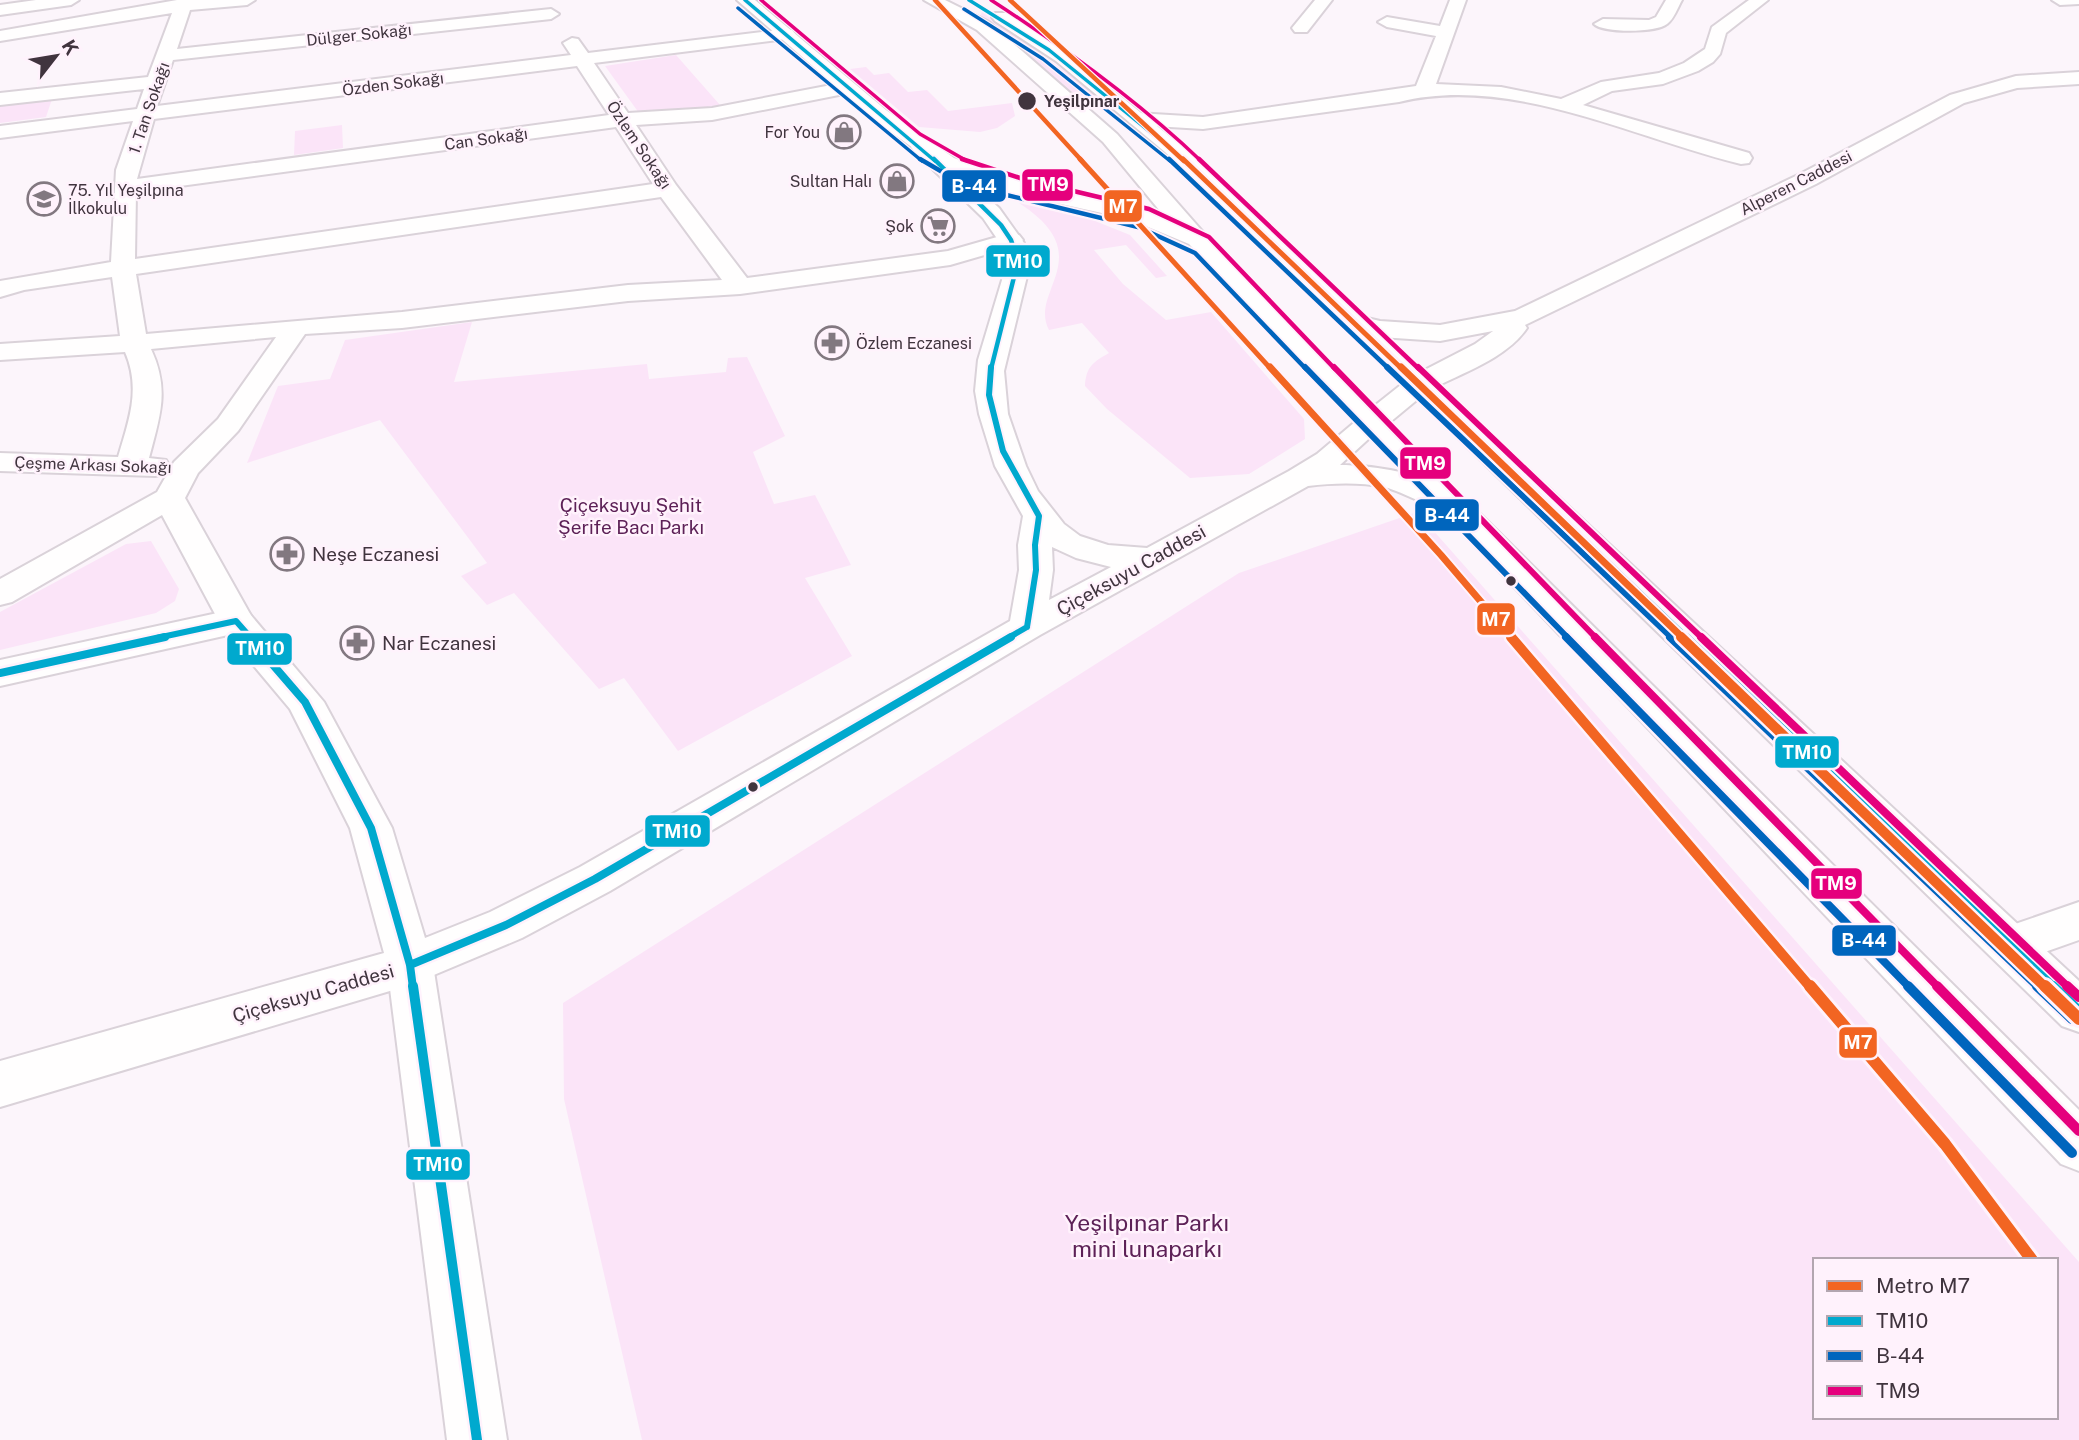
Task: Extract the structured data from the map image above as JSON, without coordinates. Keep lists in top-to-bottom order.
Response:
{
  "streets": {
    "street": [
      "Dülger Sokağı",
      "Özden Sokağı",
      "1. Tan Sokağı",
      "Can Sokağı",
      "Özlem Sokağı",
      "Alperen Caddesi",
      "Çeşme Arkası Sokağı",
      "Çiçeksuyu Caddesi"
    ]
  },
  "crossings": [
    ["Dülger Sokağı", "1. Tan Sokağı"],
    ["Dülger Sokağı", "Özlem Sokağı"],
    ["Özden Sokağı", "1. Tan Sokağı"],
    ["Özden Sokağı", "Özlem Sokağı"],
    ["1. Tan Sokağı", "Can Sokağı"],
    ["1. Tan Sokağı", "Çeşme Arkası Sokağı"],
    ["Can Sokağı", "Özlem Sokağı"],
    ["Alperen Caddesi", "Çiçeksuyu Caddesi"]
  ],
  "parks": ["Çiçeksuyu Şehit Şerife Bacı Parkı", "Yeşilpınar Parkı mini lunaparkı"],
  "places": {
    "other": ["Yeşilpınar"],
    "shop": ["For You", "Sultan Halı"],
    "school or university": ["75. Yıl Yeşilpına İlkokulu"],
    "supermarket": ["Şok"],
    "pharmacy": ["Özlem Eczanesi", "Neşe Eczanesi", "Nar Eczanesi"]
  },
  "lines": [
    "metro line M7",
    "transit line TM10",
    "transit line TM9",
    "transit line B-44"
  ],
  "legend": [
    "Metro M7",
    "TM10",
    "B-44",
    "TM9"
  ],
  "north": "top right"
}
